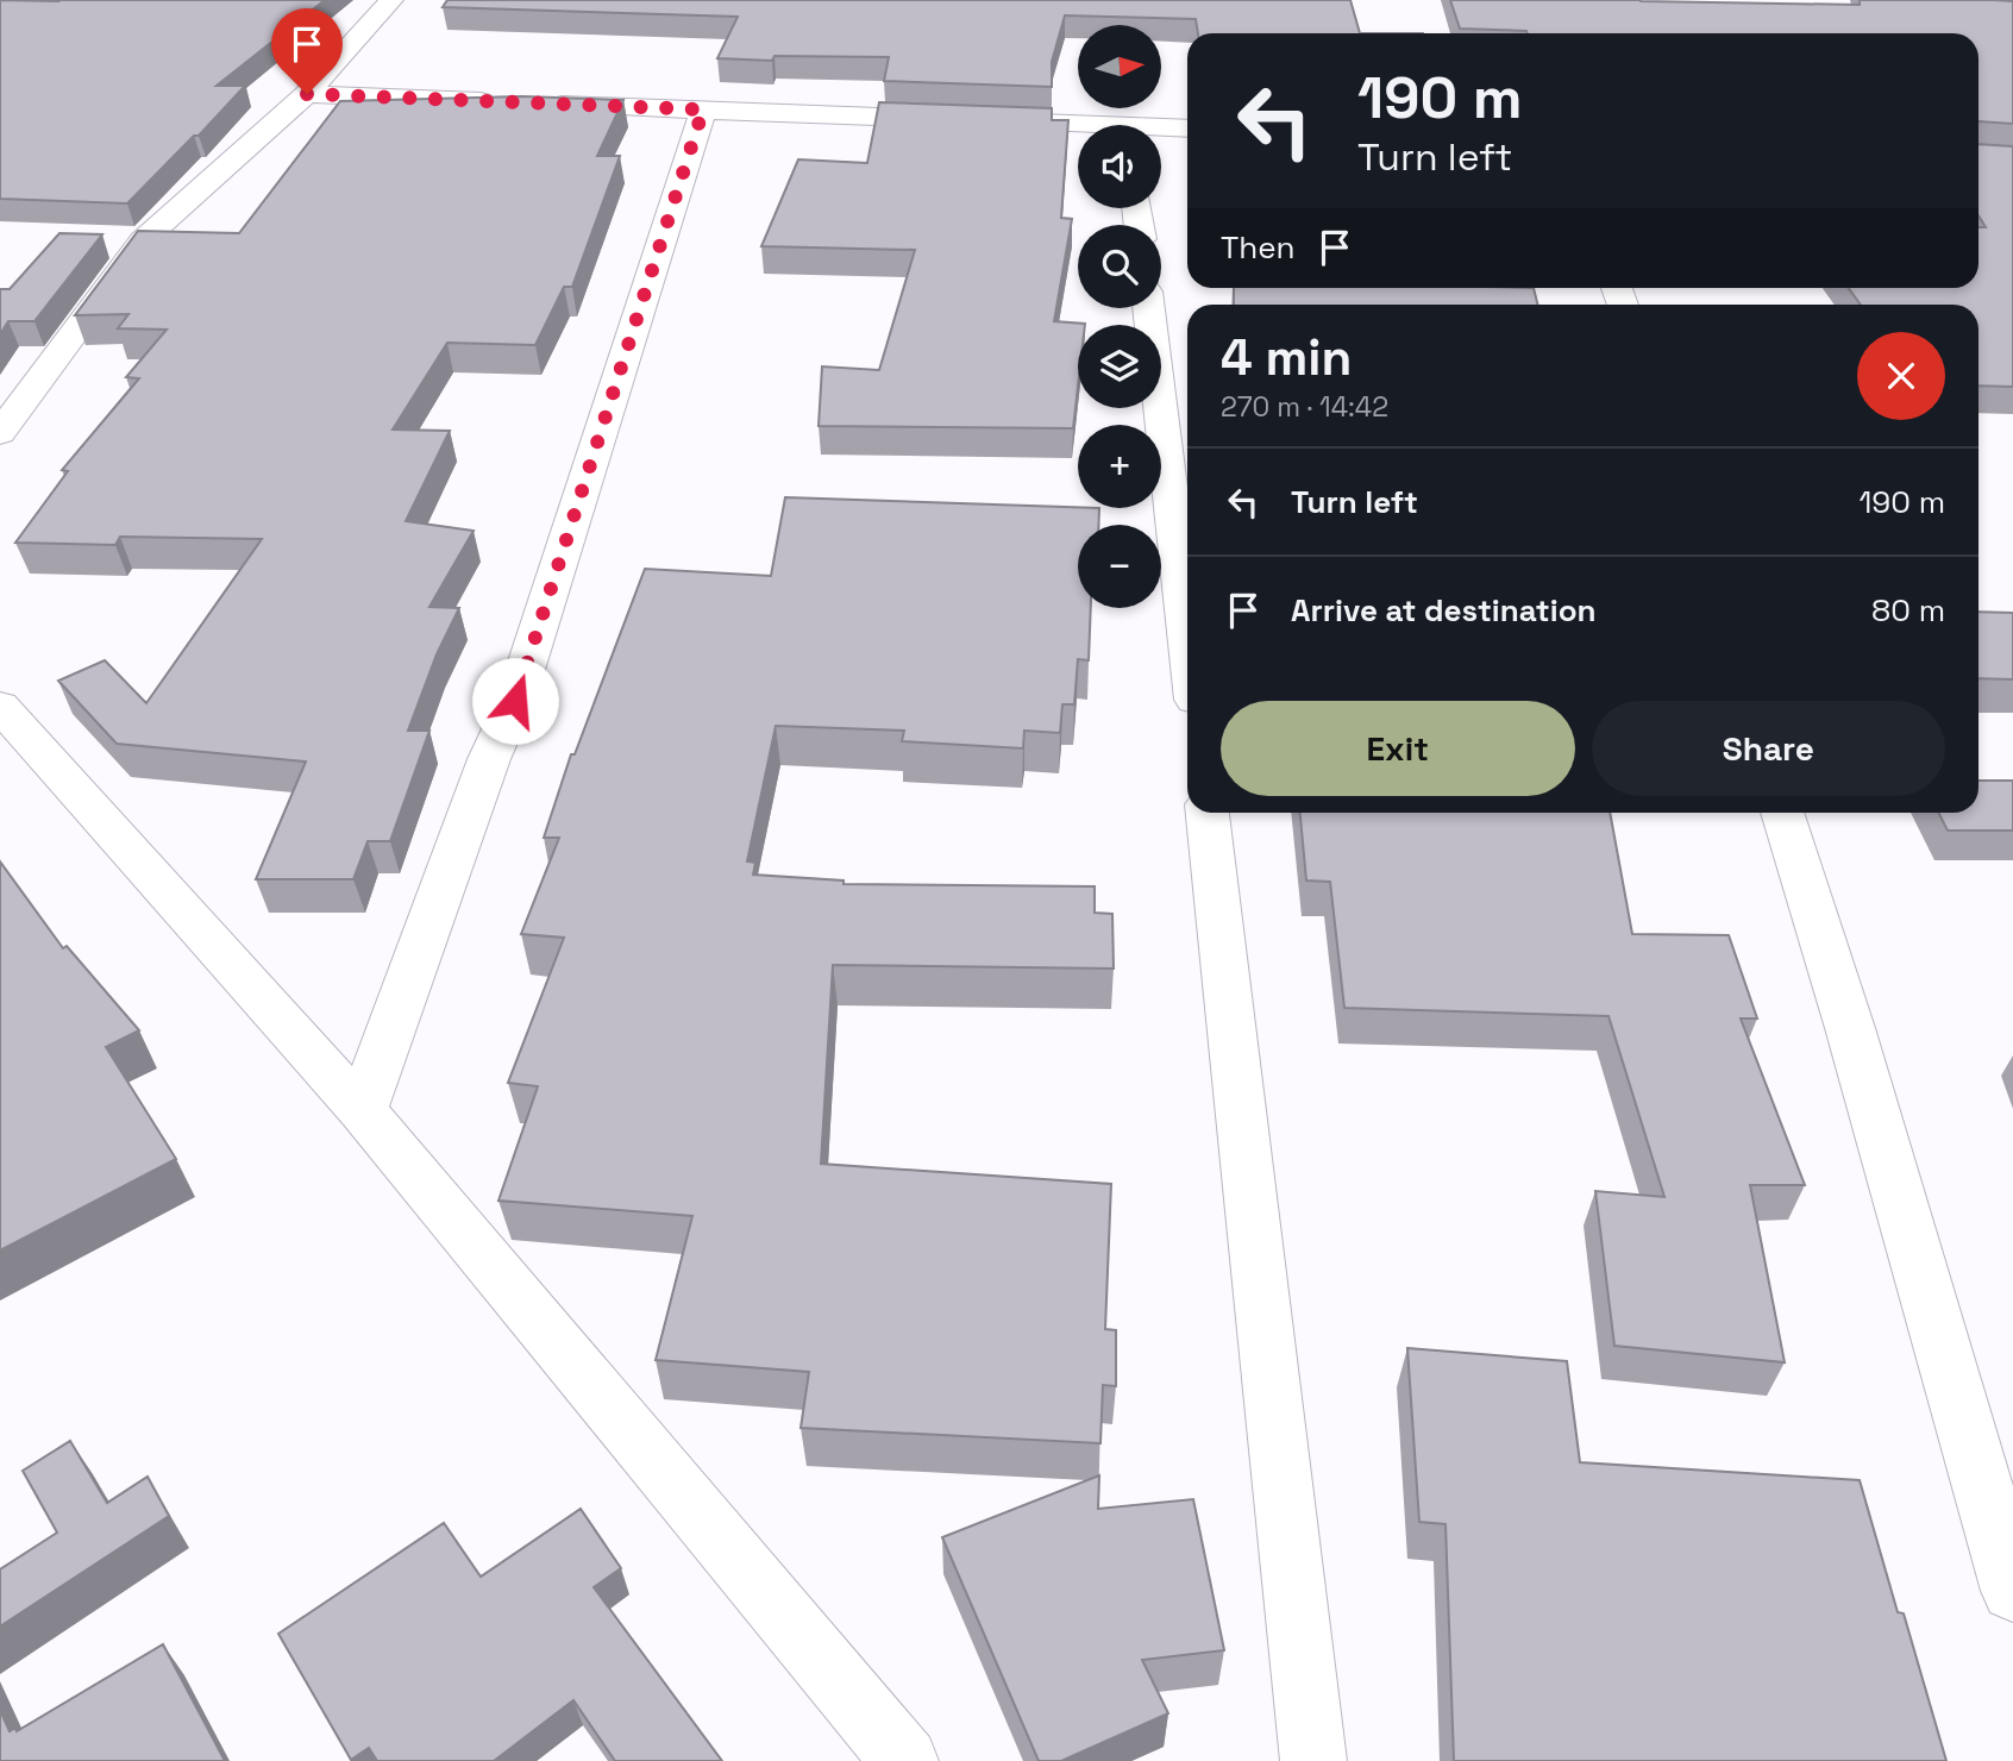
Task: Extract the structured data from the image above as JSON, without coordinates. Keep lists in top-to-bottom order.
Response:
{
  "north": "right",
  "page": {
    "map_buttons": ["+", "−"],
    "turn": ["190 m", "Turn left"],
    "then": "Then",
    "heading": ["4 min", "270 m · 14:42"],
    "list": [
      {
        "name": "Turn left",
        "value": "190 m"
      },
      {
        "name": "Arrive at destination",
        "value": "80 m"
      }
    ],
    "buttons": ["Exit", "Share"]
  }
}
